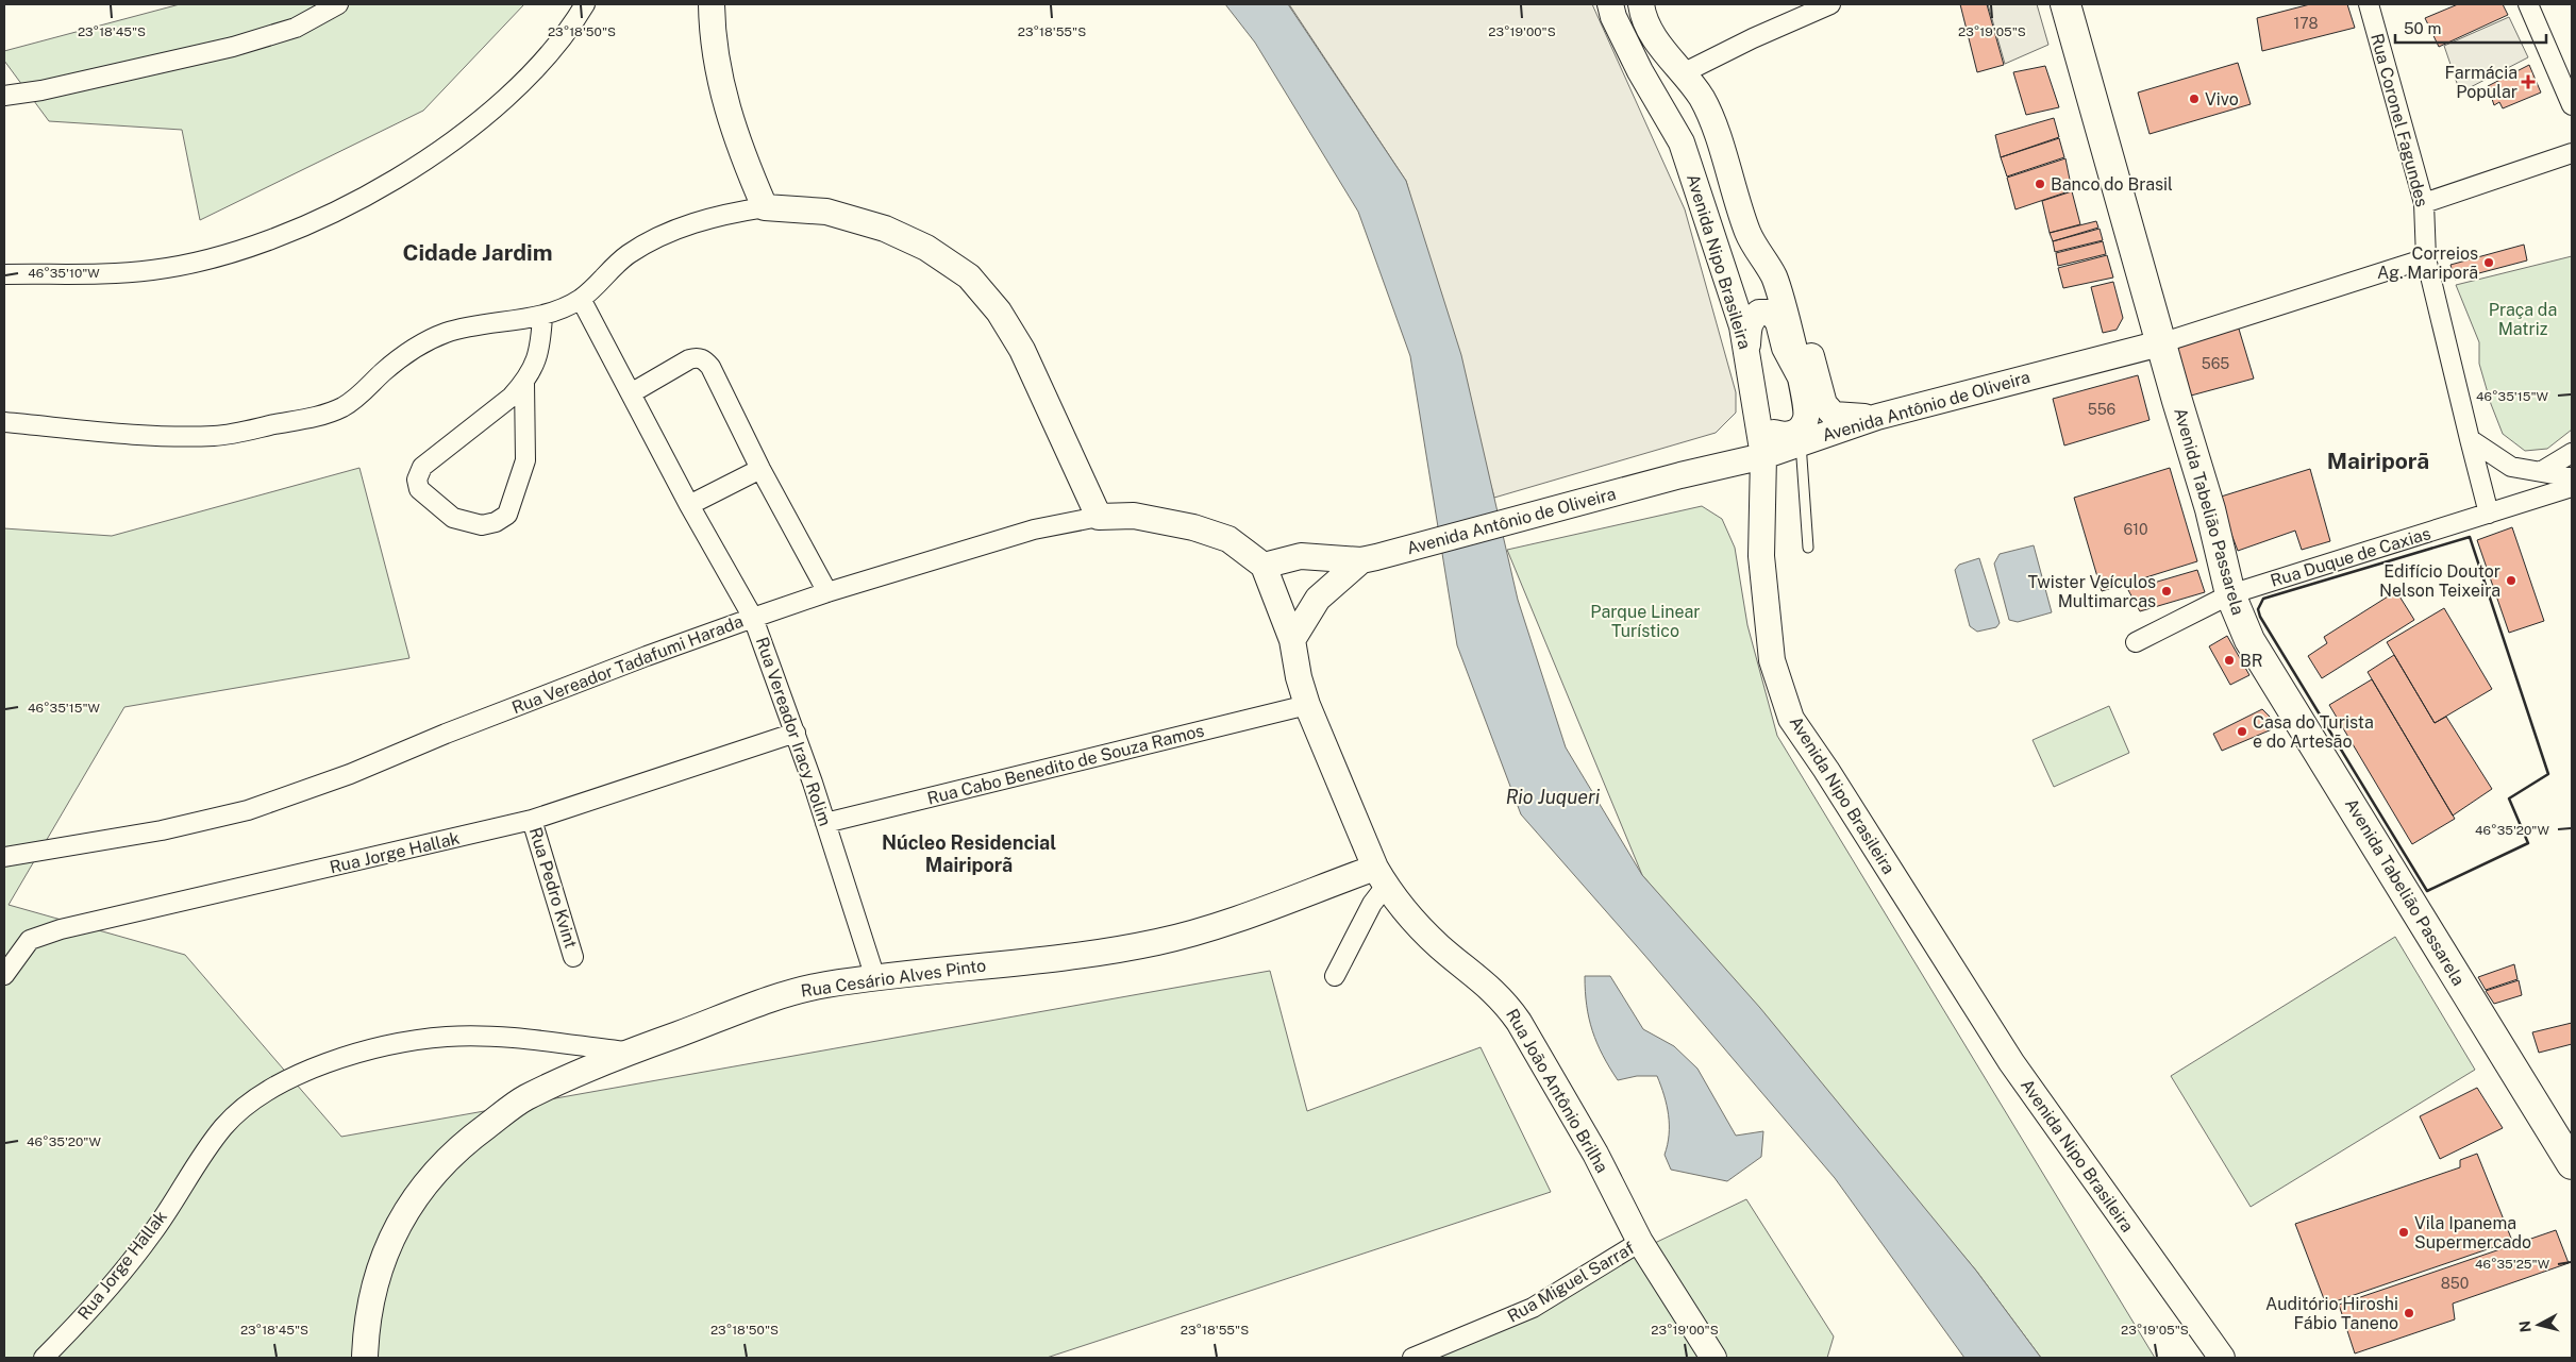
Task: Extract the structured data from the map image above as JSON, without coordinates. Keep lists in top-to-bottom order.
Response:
{
  "streets": {
    "main road": ["Avenida Tabelião Passarela"],
    "street": [
      "Rua Coronel Fagundes",
      "Avenida Nipo Brasileira",
      "Avenida Antônio de Oliveira",
      "Rua Duque de Caxias",
      "Rua Vereador Tadafumi Harada",
      "Rua Vereador Iracy Rolim",
      "Rua Cabo Benedito de Souza Ramos",
      "Rua Jorge Hallak",
      "Rua Pedro Kvint",
      "Rua Cesário Alves Pinto",
      "Rua João Antônio Brilha",
      "Rua Miguel Sarraf"
    ]
  },
  "crossings": [
    ["Rua Coronel Fagundes", "Avenida Antônio de Oliveira"],
    ["Rua Coronel Fagundes", "Rua Duque de Caxias"],
    ["Avenida Nipo Brasileira", "Avenida Antônio de Oliveira"],
    ["Avenida Antônio de Oliveira", "Avenida Tabelião Passarela"],
    ["Avenida Antônio de Oliveira", "Rua João Antônio Brilha"],
    ["Avenida Tabelião Passarela", "Rua Duque de Caxias"],
    ["Rua Vereador Tadafumi Harada", "Rua Vereador Iracy Rolim"],
    ["Rua Vereador Iracy Rolim", "Rua Cabo Benedito de Souza Ramos"],
    ["Rua Vereador Iracy Rolim", "Rua Jorge Hallak"],
    ["Rua Vereador Iracy Rolim", "Rua Cesário Alves Pinto"],
    ["Rua Cabo Benedito de Souza Ramos", "Rua João Antônio Brilha"],
    ["Rua Jorge Hallak", "Rua Pedro Kvint"],
    ["Rua Jorge Hallak", "Rua Cesário Alves Pinto"],
    ["Rua Cesário Alves Pinto", "Rua João Antônio Brilha"],
    ["Rua João Antônio Brilha", "Rua Miguel Sarraf"]
  ],
  "districts": ["Cidade Jardim", "Mairiporã", "Núcleo Residencial Mairiporã"],
  "water": ["Rio Juqueri"],
  "parks": ["Praça da Matriz", "Parque Linear Turístico"],
  "places": {
    "health": ["Farmácia Popular"],
    "other": [
      "Vivo",
      "Banco do Brasil",
      "Correios Ag. Mariporã",
      "Edifício Doutor Nelson Teixeira",
      "Twister Veículos Multimarcas",
      "BR",
      "Casa do Turista e do Artesão",
      "Vila Ipanema Supermercado",
      "Auditório Hiroshi Fábio Taneno"
    ]
  },
  "house_numbers": [
    "178",
    "565",
    "556",
    "610",
    "850"
  ],
  "scale_bar": "50 m",
  "north": "left",
  "coordinates": [
    "23°18'45\"S",
    "23°18'50\"S",
    "23°18'55\"S",
    "23°19'00\"S",
    "23°19'05\"S",
    "46°35'10\"W",
    "46°35'15\"W",
    "46°35'20\"W",
    "46°35'25\"W"
  ]
}
